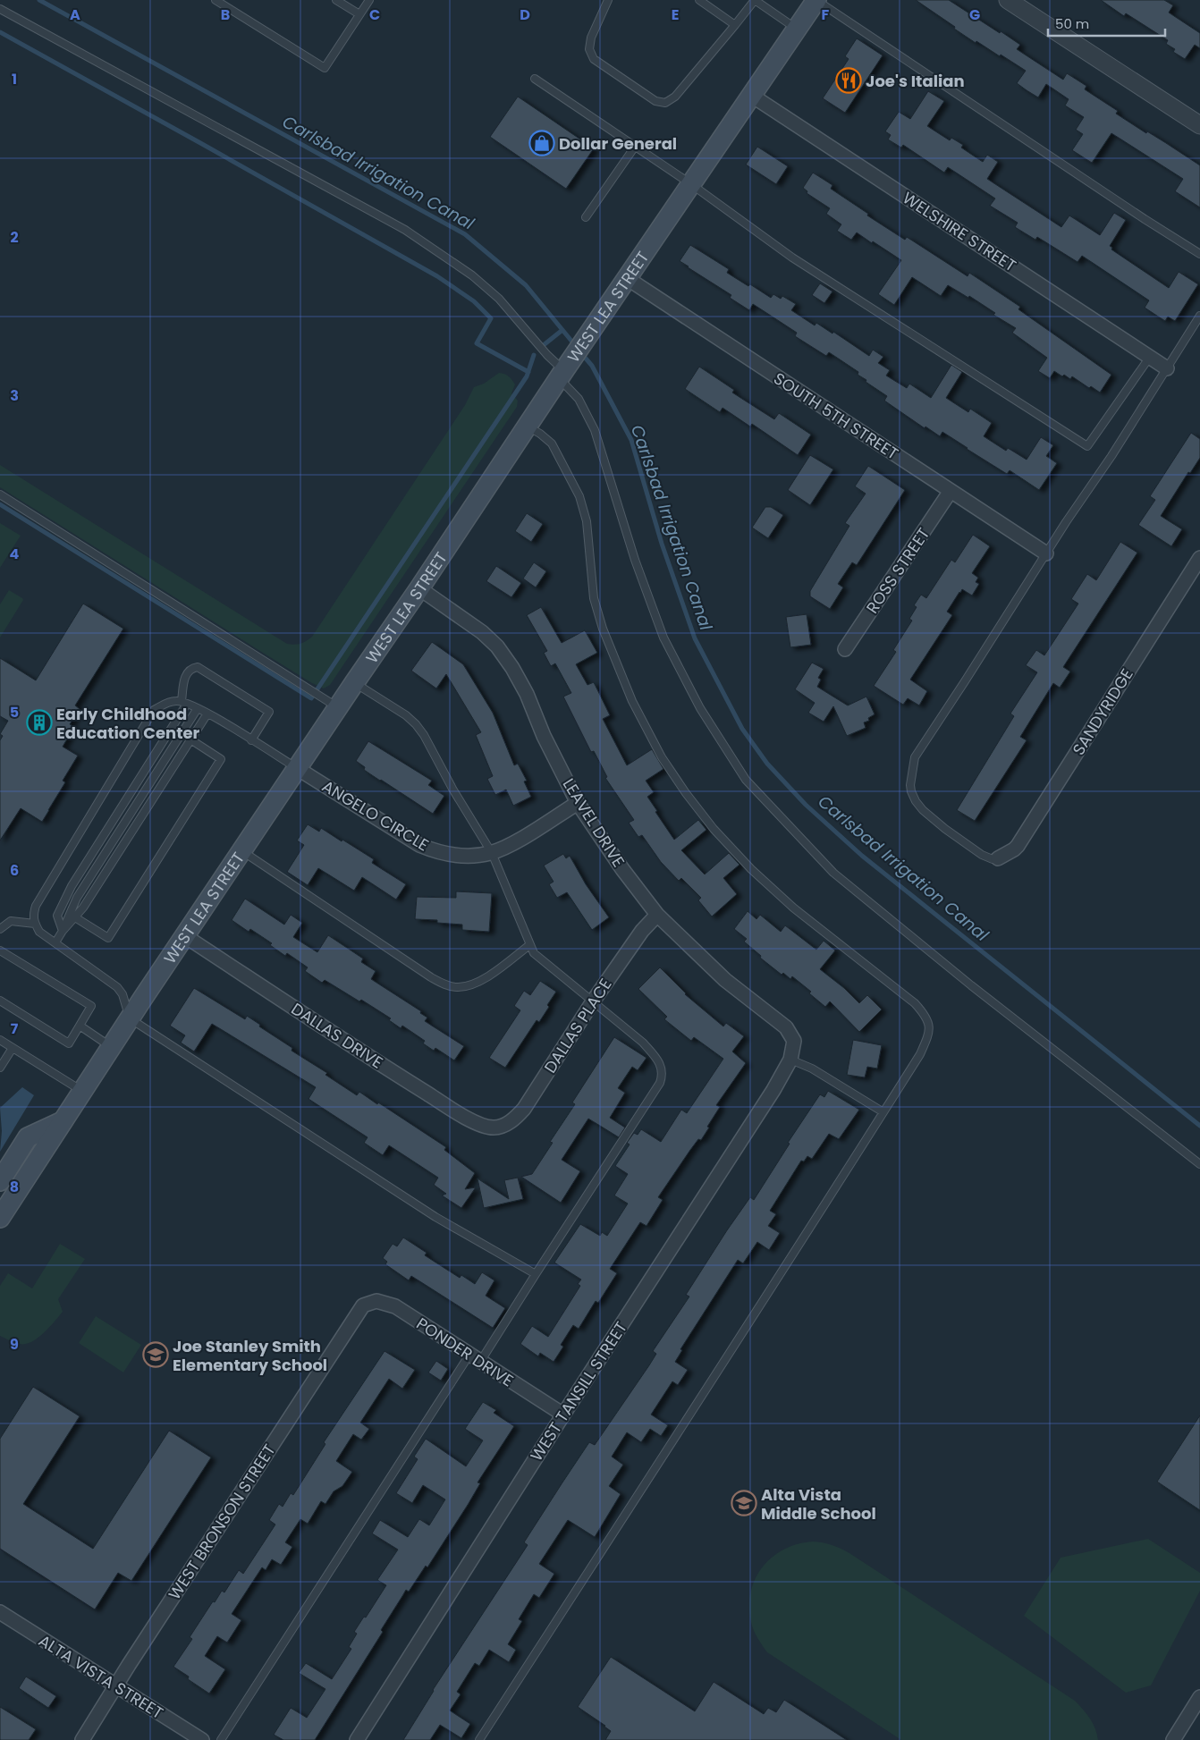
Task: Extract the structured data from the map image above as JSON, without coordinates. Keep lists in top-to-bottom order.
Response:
{
  "streets": {
    "main road": ["WEST LEA STREET"],
    "street": [
      "WELSHIRE STREET",
      "SOUTH 5TH STREET",
      "ROSS STREET",
      "SANDYRIDGE",
      "ANGELO CIRCLE",
      "LEAVEL DRIVE",
      "DALLAS PLACE",
      "DALLAS DRIVE",
      "PONDER DRIVE",
      "WEST TANSILL STREET",
      "WEST BRONSON STREET",
      "ALTA VISTA STREET"
    ]
  },
  "crossings": [
    ["WELSHIRE STREET", "WEST LEA STREET"],
    ["WEST LEA STREET", "SOUTH 5TH STREET"],
    ["WEST LEA STREET", "ANGELO CIRCLE"],
    ["WEST LEA STREET", "LEAVEL DRIVE"],
    ["WEST LEA STREET", "DALLAS DRIVE"],
    ["SOUTH 5TH STREET", "ROSS STREET"],
    ["ANGELO CIRCLE", "LEAVEL DRIVE"],
    ["LEAVEL DRIVE", "DALLAS PLACE"],
    ["LEAVEL DRIVE", "WEST TANSILL STREET"],
    ["DALLAS PLACE", "DALLAS DRIVE"],
    ["PONDER DRIVE", "WEST TANSILL STREET"],
    ["PONDER DRIVE", "WEST BRONSON STREET"],
    ["WEST BRONSON STREET", "ALTA VISTA STREET"]
  ],
  "water": ["Carlsbad Irrigation Canal"],
  "places": {
    "restaurant": ["Joe's Italian"],
    "shop": ["Dollar General"],
    "building": ["Early Childhood Education Center"],
    "school or university": ["Joe Stanley Smith Elementary School", "Alta Vista Middle School"]
  },
  "scale_bar": "50 m",
  "grid": {
    "columns": [
      "A",
      "B",
      "C",
      "D",
      "E",
      "F",
      "G"
    ],
    "rows": [
      "1",
      "2",
      "3",
      "4",
      "5",
      "6",
      "7",
      "8",
      "9"
    ]
  }
}
